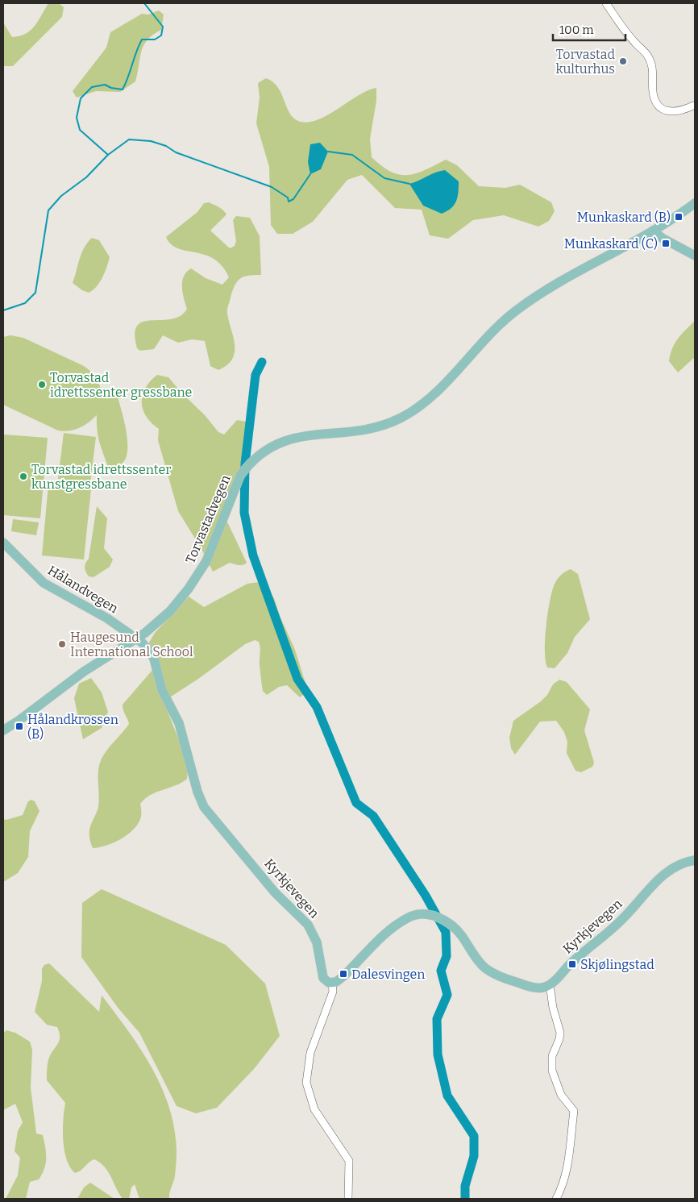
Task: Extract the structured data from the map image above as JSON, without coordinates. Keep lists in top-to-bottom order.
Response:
{
  "streets": {
    "main road": ["Torvastadvegen", "Hålandvegen", "Kyrkjevegen"]
  },
  "crossings": [
    ["Torvastadvegen", "Hålandvegen"],
    ["Torvastadvegen", "Kyrkjevegen"],
    ["Hålandvegen", "Kyrkjevegen"]
  ],
  "places": {
    "other": [
      "Torvastad kulturhus",
      "Torvastad idrettssenter gressbane",
      "Torvastad idrettssenter kunstgressbane",
      "Haugesund International School"
    ],
    "transit": [
      "Munkaskard (B)",
      "Munkaskard (C)",
      "Hålandkrossen (B)",
      "Skjølingstad",
      "Dalesvingen"
    ]
  },
  "scale_bar": "100 m"
}
